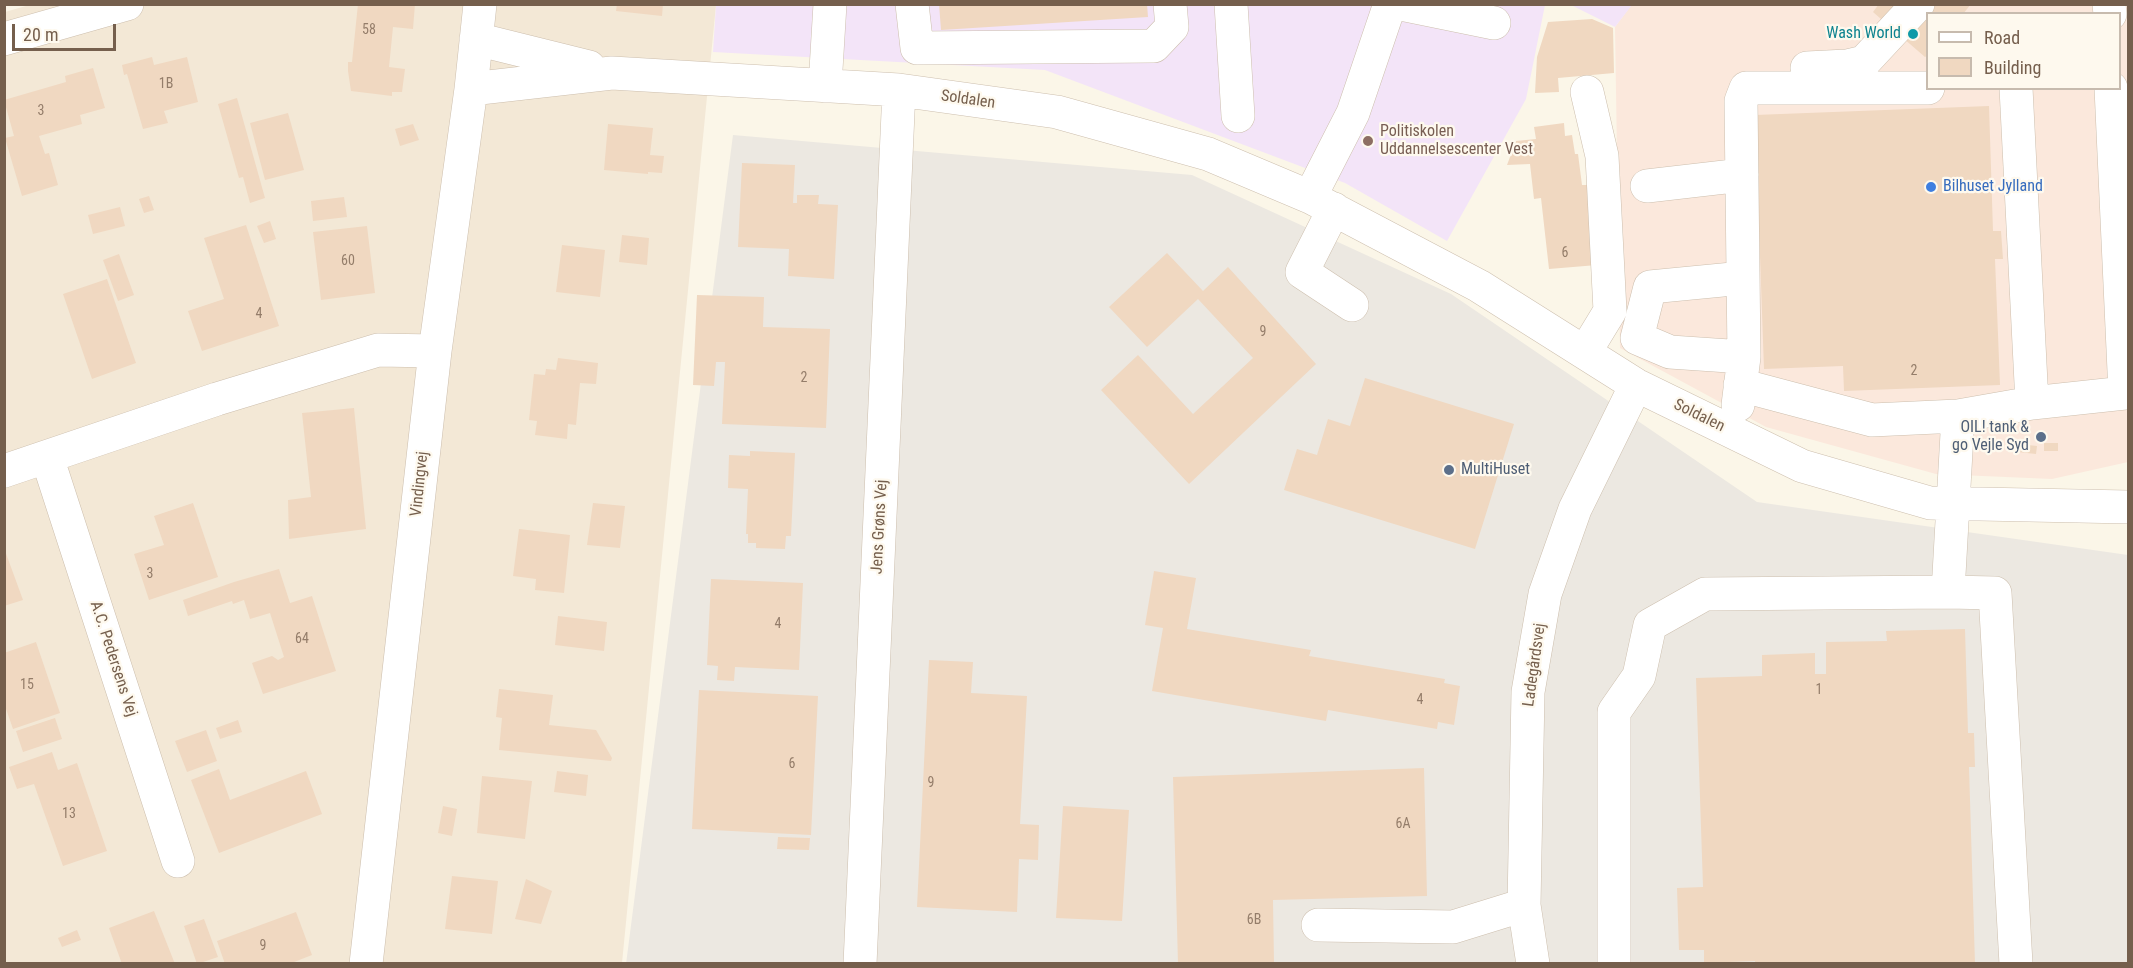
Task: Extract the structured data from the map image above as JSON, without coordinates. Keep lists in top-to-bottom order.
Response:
{
  "streets": {
    "street": [
      "Soldalen",
      "Vindingvej",
      "Jens Grøns Vej",
      "A.C. Pedersens Vej",
      "Ladegårdsvej"
    ]
  },
  "crossings": [
    ["Soldalen", "Vindingvej"],
    ["Soldalen", "Jens Grøns Vej"],
    ["Soldalen", "Ladegårdsvej"]
  ],
  "places": [
    "Wash World",
    "Politiskolen Uddannelsescenter Vest",
    "Bilhuset Jylland",
    "OIL! tank & go Vejle Syd",
    "MultiHuset"
  ],
  "house_numbers": [
    "58",
    "1B",
    "3",
    "6",
    "60",
    "4",
    "9",
    "2",
    "2",
    "3",
    "4",
    "64",
    "15",
    "1",
    "4",
    "6",
    "9",
    "13",
    "6A",
    "6B",
    "9"
  ],
  "legend": ["Road", "Building"],
  "scale_bar": "20 m"
}
